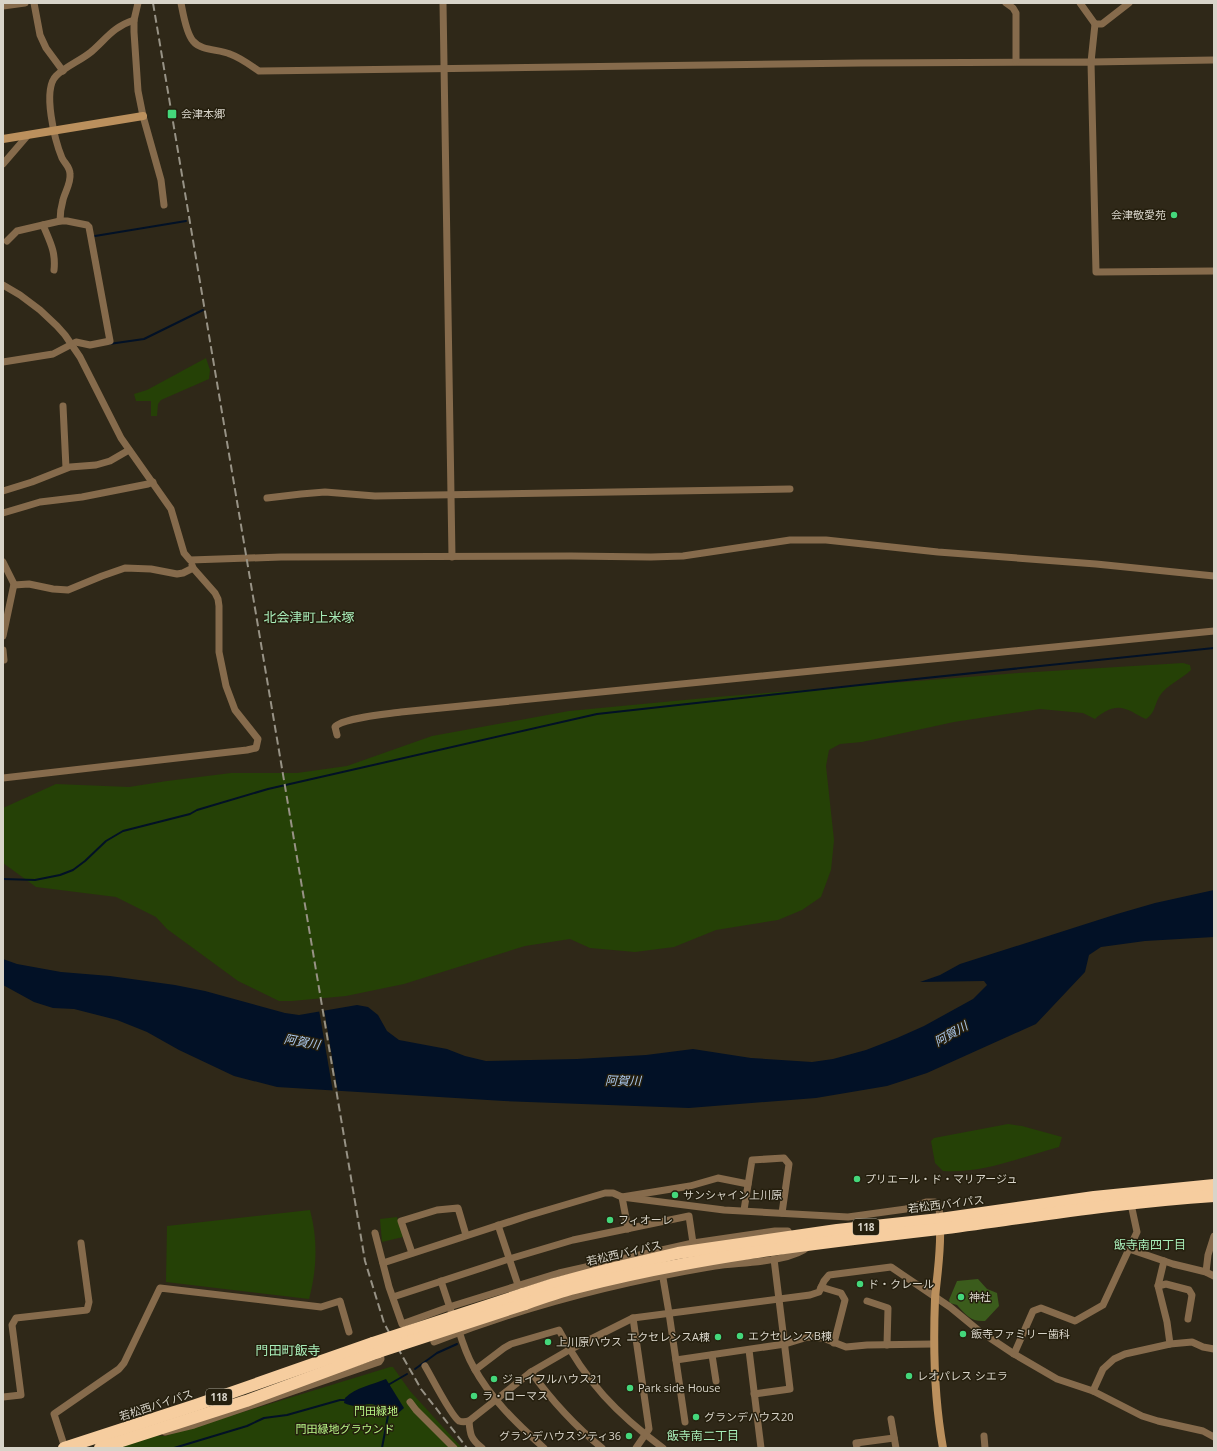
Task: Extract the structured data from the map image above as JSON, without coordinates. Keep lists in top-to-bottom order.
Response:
{
  "streets": {
    "highway": ["若松西バイパス", "118"]
  },
  "districts": [
    "北会津町上米塚",
    "飯寺南四丁目",
    "門田町飯寺",
    "飯寺南二丁目"
  ],
  "water": ["阿賀川"],
  "parks": ["門田緑地", "門田緑地グラウンド"],
  "places": {
    "transit": ["会津本郷"],
    "other": [
      "会津敬愛苑",
      "プリエール・ド・マリアージュ",
      "サンシャイン上川原",
      "フィオーレ",
      "ド・クレール",
      "神社",
      "飯寺ファミリー歯科",
      "エクセレンスB棟",
      "エクセレンスA棟",
      "上川原ハウス",
      "レオパレス シエラ",
      "ジョイフルハウス21",
      "Park side House",
      "ラ・ローマス",
      "グランデハウス20",
      "グランデハウスシティ36"
    ]
  }
}
